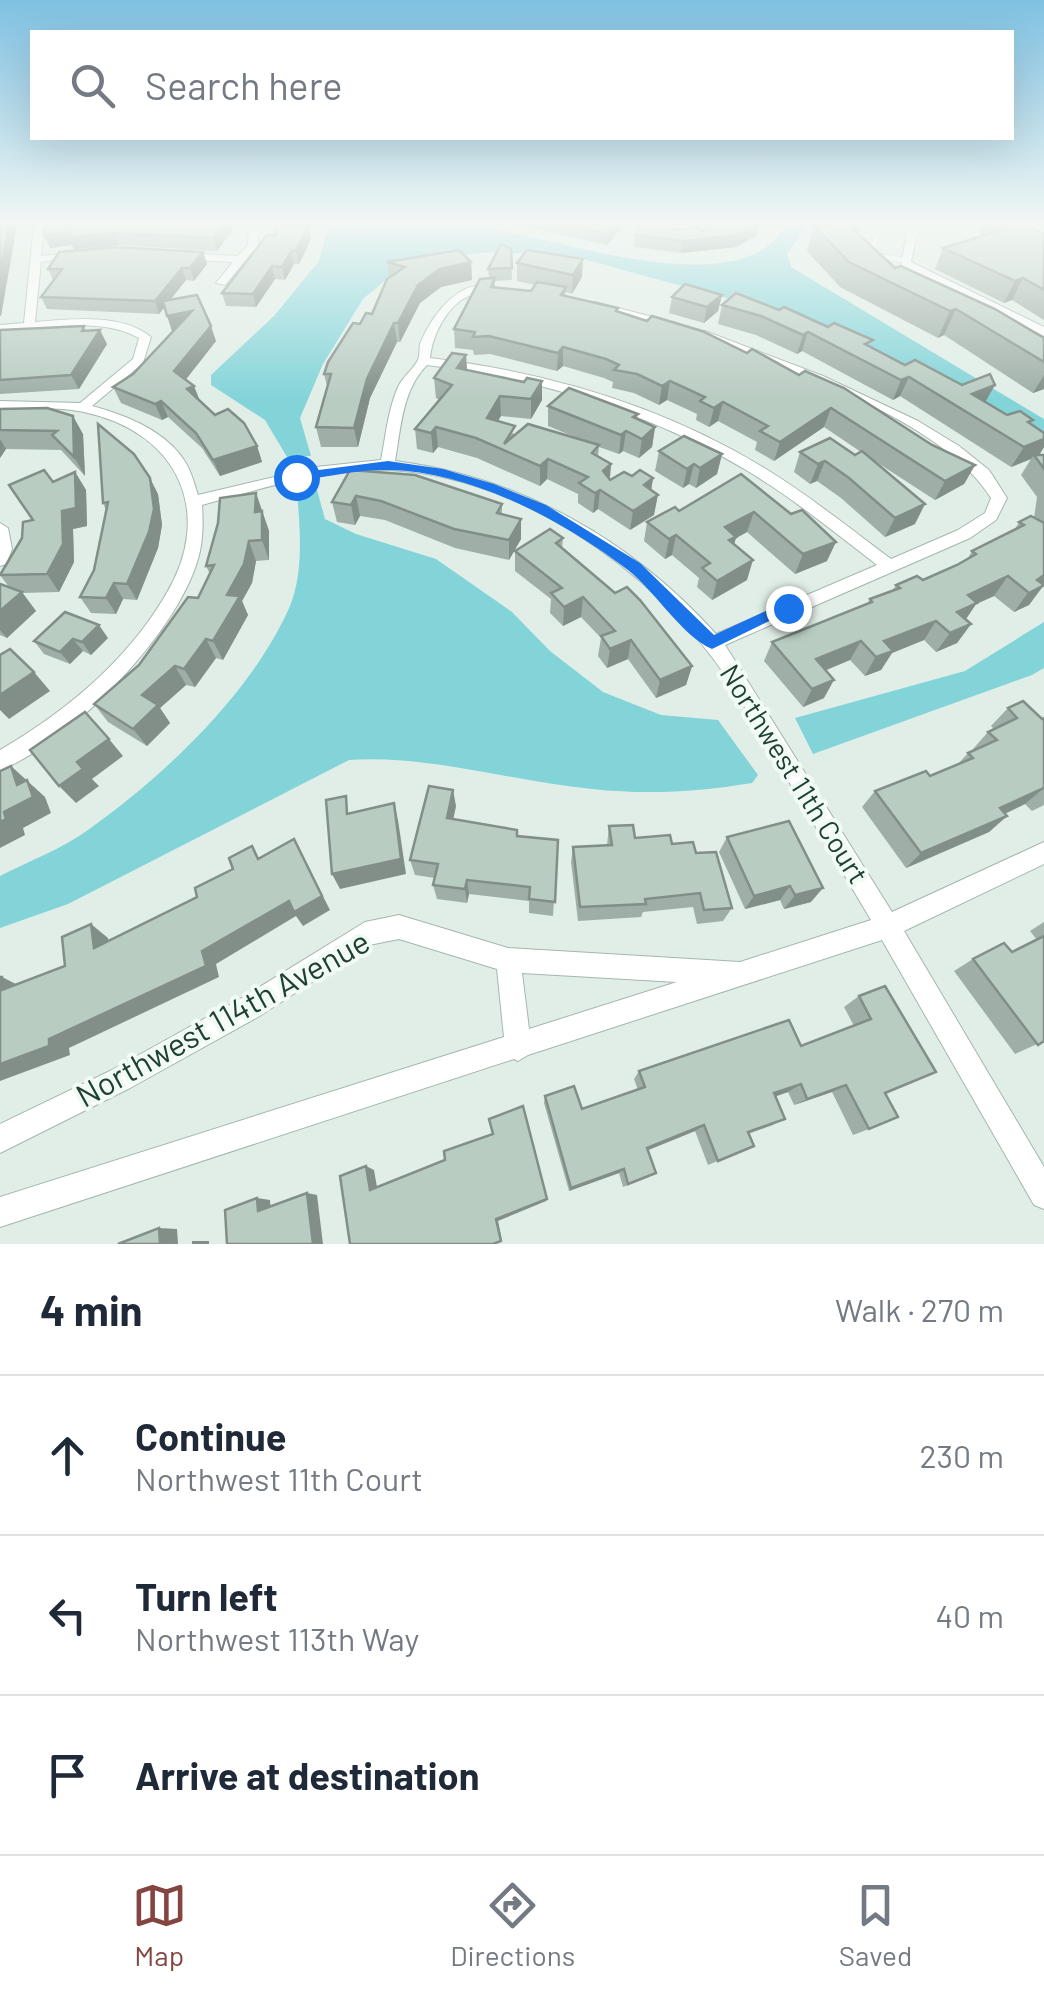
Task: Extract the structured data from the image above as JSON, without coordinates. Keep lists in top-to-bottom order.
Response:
{
  "streets": {
    "street": ["Northwest 11th Court", "Northwest 114th Avenue"]
  },
  "crossings": [
    ["Northwest 11th Court", "Northwest 114th Avenue"]
  ],
  "page": {
    "search": "Search here",
    "heading": ["4 min", "Walk · 270 m"],
    "list": [
      ["Continue", "Northwest 11th Court", "230 m"],
      ["Turn left", "Northwest 113th Way", "40 m"],
      "Arrive at destination"
    ],
    "nav": ["Map", "Directions", "Saved"]
  }
}
